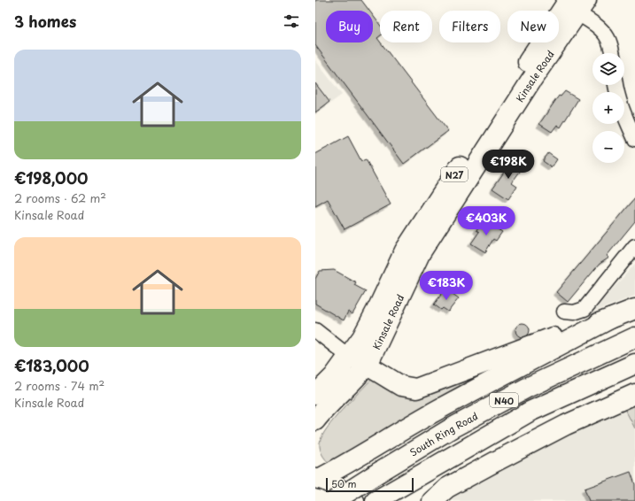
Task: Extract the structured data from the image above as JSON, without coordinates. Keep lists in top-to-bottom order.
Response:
{
  "streets": {
    "highway": [
      "Kinsale Road",
      "N27",
      "N40",
      "South Ring Road"
    ]
  },
  "scale_bar": "50 m",
  "page": {
    "heading": "3 homes",
    "chip": [
      "Buy",
      "Rent",
      "Filters",
      "New"
    ],
    "list": [
      {
        "name": "€198,000",
        "note": "2 rooms · 62 m² · Kinsale Road"
      },
      {
        "name": "€183,000",
        "note": "2 rooms · 74 m² · Kinsale Road"
      }
    ],
    "map_buttons": ["+", "−"],
    "price": ["€198K", "€403K", "€183K"],
    "scale": "50 m"
  }
}
